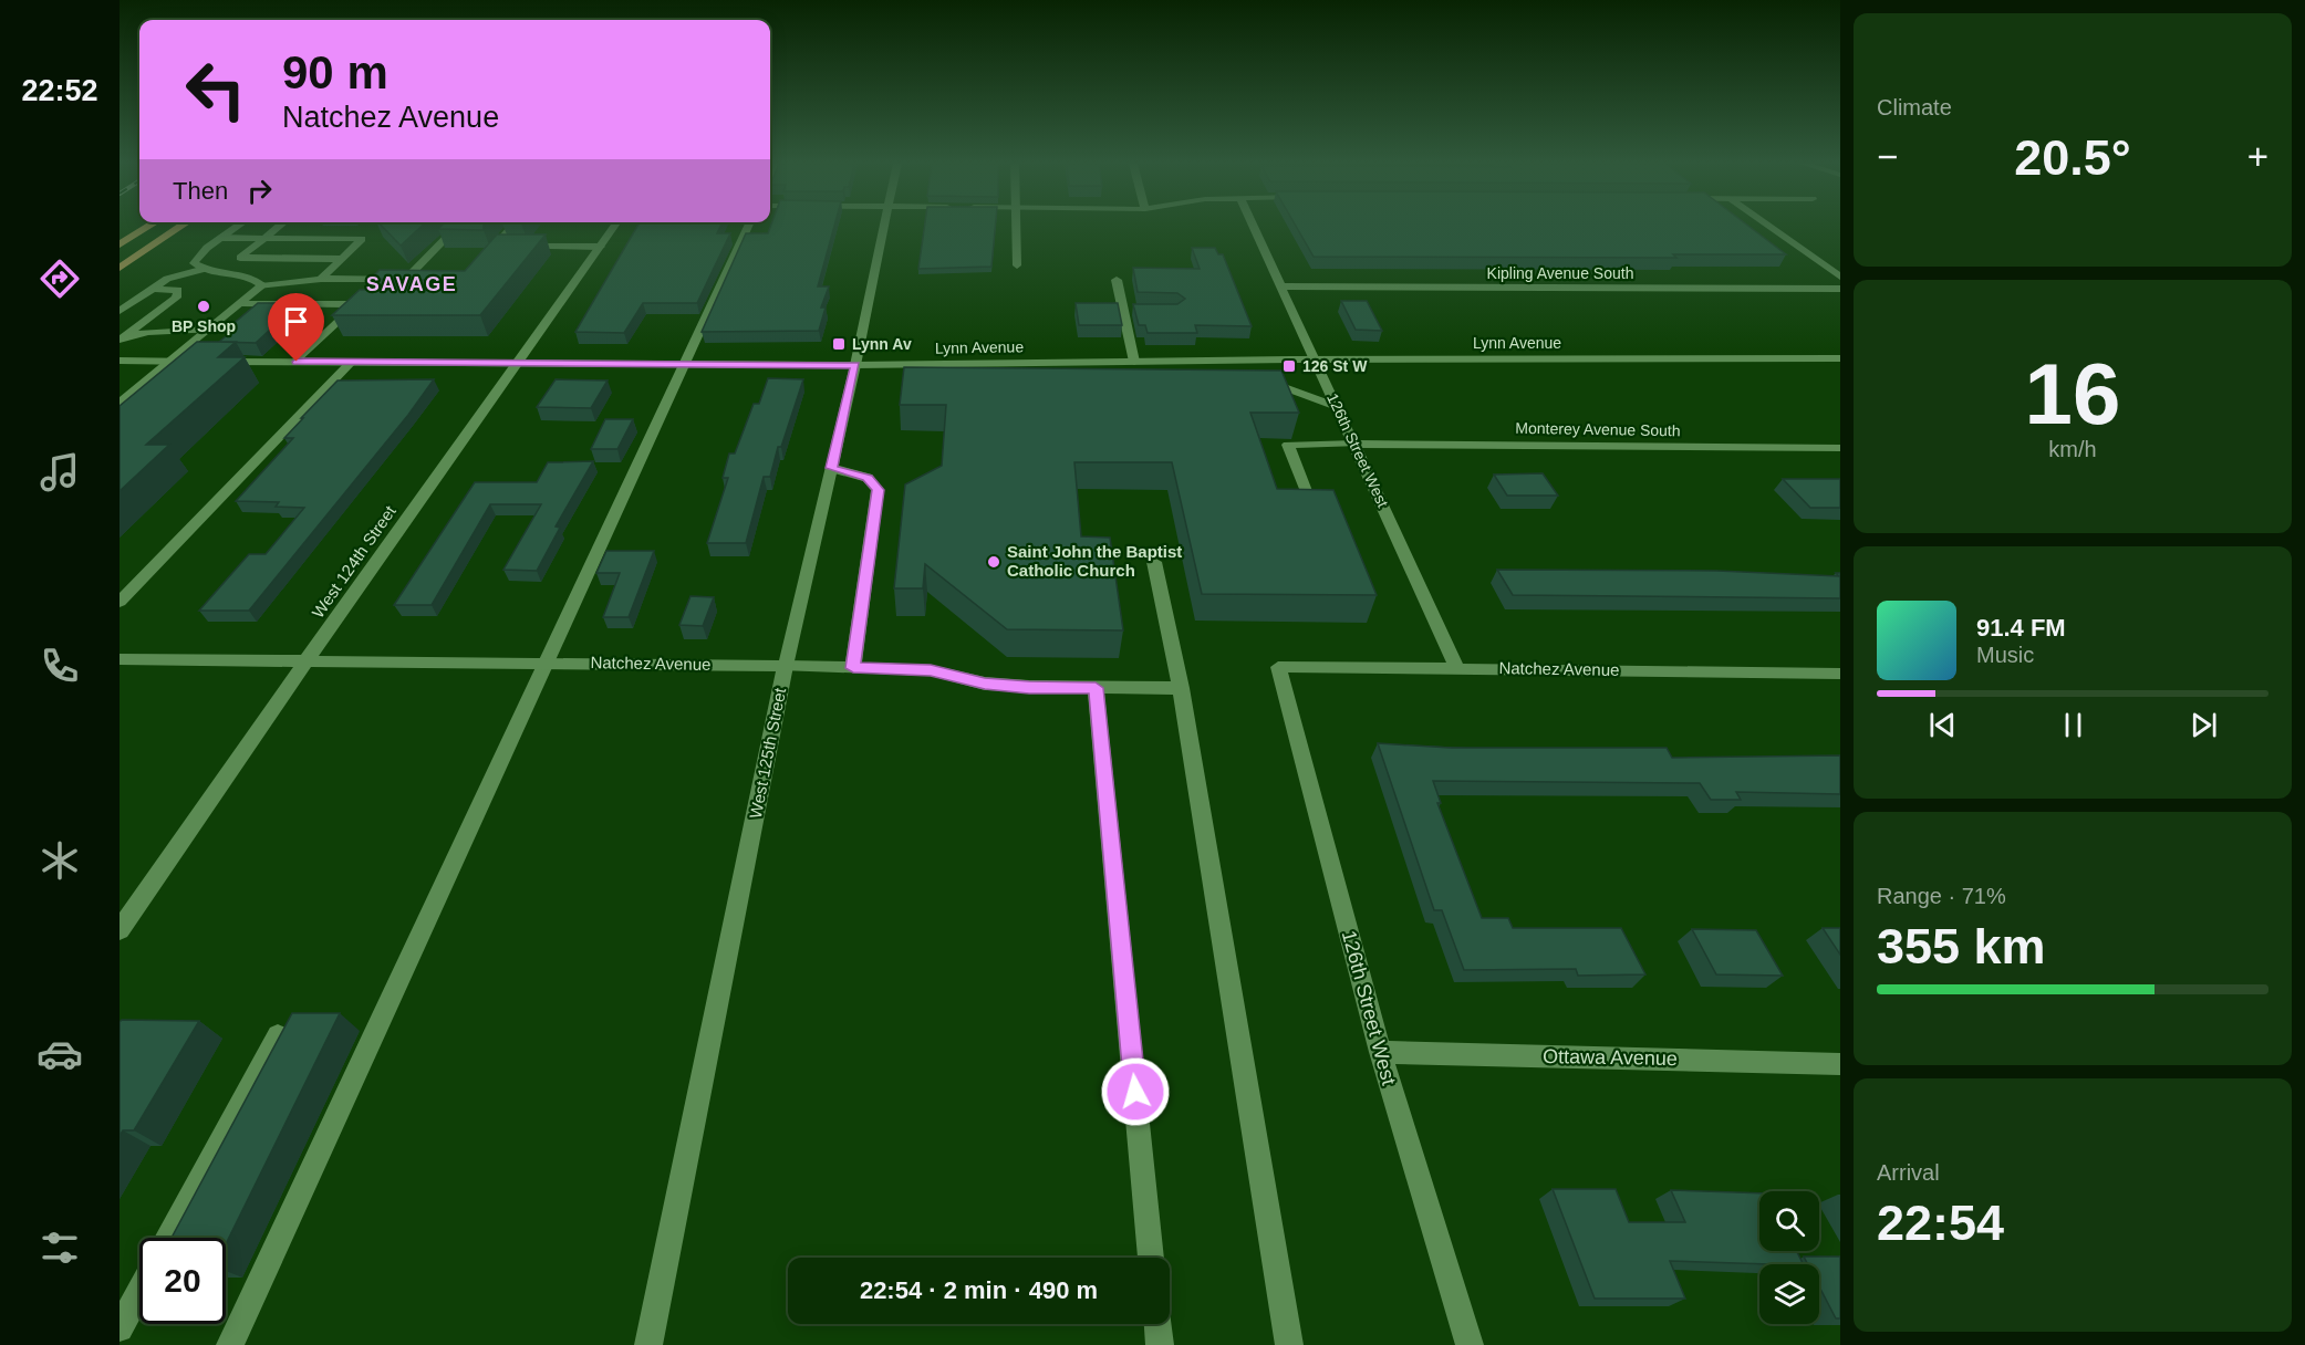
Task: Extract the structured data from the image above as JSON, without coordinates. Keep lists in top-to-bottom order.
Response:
{
  "streets": {
    "street": [
      "Kipling Avenue South",
      "Lynn Avenue",
      "Monterey Avenue South",
      "126th Street West",
      "West 124th Street",
      "Natchez Avenue",
      "West 125th Street",
      "Ottawa Avenue"
    ]
  },
  "crossings": [
    ["Kipling Avenue South", "126th Street West"],
    ["Lynn Avenue", "126th Street West"],
    ["Lynn Avenue", "West 124th Street"],
    ["Lynn Avenue", "West 125th Street"],
    ["Monterey Avenue South", "126th Street West"],
    ["126th Street West", "Natchez Avenue"],
    ["126th Street West", "Ottawa Avenue"],
    ["West 124th Street", "Natchez Avenue"],
    ["Natchez Avenue", "West 125th Street"]
  ],
  "districts": ["SAVAGE"],
  "places": {
    "other": ["BP Shop", "Saint John the Baptist Catholic Church"],
    "transit": ["Lynn Av", "126 St W"]
  },
  "page": {
    "tabs": "22:52",
    "tile": [
      "Climate",
      ["16", "km/h"],
      ["Range · 71%", "355 km"],
      ["Arrival", "22:54"]
    ],
    "turn": ["90 m", "Natchez Avenue"],
    "heat": ["−", "20.5°", "+"],
    "then": "Then",
    "song": ["91.4 FM", "Music"],
    "limit": "20",
    "trip": "22:54 · 2 min · 490 m"
  }
}
